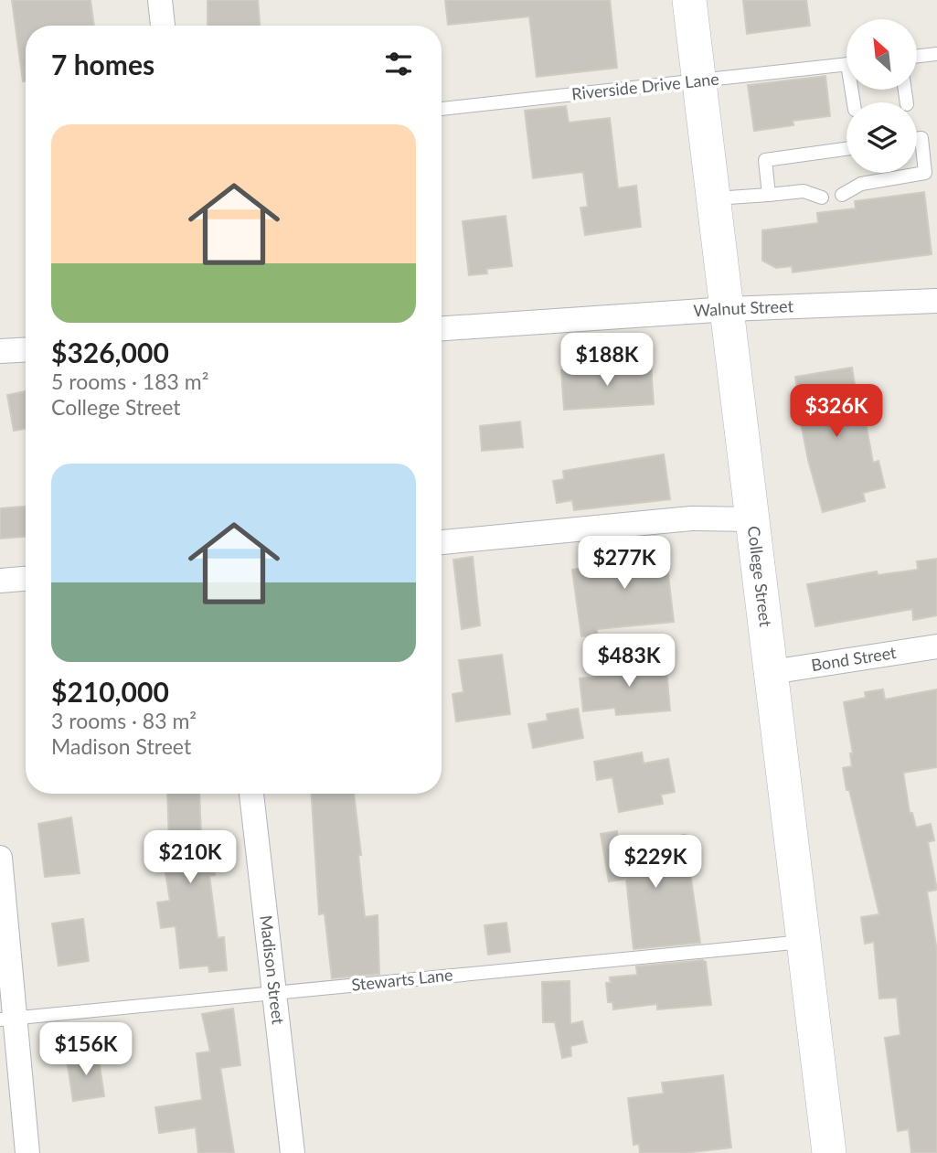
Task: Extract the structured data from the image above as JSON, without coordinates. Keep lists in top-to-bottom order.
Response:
{
  "streets": {
    "street": [
      "Walnut Street",
      "College Street",
      "Bond Street",
      "Madison Street"
    ],
    "lane": ["Riverside Drive Lane", "Stewarts Lane"]
  },
  "crossings": [
    ["Riverside Drive Lane", "College Street"],
    ["Walnut Street", "College Street"],
    ["College Street", "Bond Street"],
    ["College Street", "Stewarts Lane"],
    ["Madison Street", "Stewarts Lane"]
  ],
  "north": "top left",
  "page": {
    "heading": "7 homes",
    "list": [
      {
        "name": "$326,000",
        "note": "5 rooms · 183 m² · College Street"
      },
      {
        "name": "$210,000",
        "note": "3 rooms · 83 m² · Madison Street"
      }
    ],
    "price": [
      "$188K",
      "$326K",
      "$277K",
      "$483K",
      "$210K",
      "$229K",
      "$156K"
    ]
  }
}
